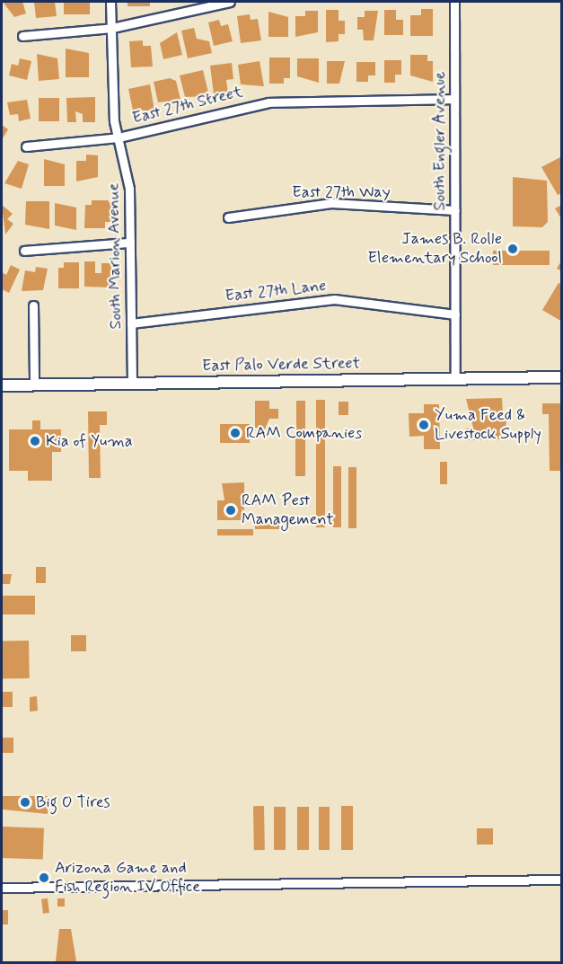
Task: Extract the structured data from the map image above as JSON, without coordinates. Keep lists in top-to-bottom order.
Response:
{
  "streets": {
    "street": [
      "East 27th Street",
      "South Engler Avenue",
      "East 27th Way",
      "South Marion Avenue",
      "East 27th Lane",
      "East Palo Verde Street"
    ]
  },
  "crossings": [
    ["East 27th Street", "South Engler Avenue"],
    ["East 27th Street", "South Marion Avenue"],
    ["South Engler Avenue", "East 27th Way"],
    ["South Engler Avenue", "East 27th Lane"],
    ["South Engler Avenue", "East Palo Verde Street"],
    ["South Marion Avenue", "East 27th Lane"],
    ["South Marion Avenue", "East Palo Verde Street"]
  ],
  "places": [
    "James B. Rolle Elementary School",
    "Yuma Feed & Livestock Supply",
    "RAM Companies",
    "Kia of Yuma",
    "RAM Pest Management",
    "Big O Tires",
    "Arizona Game and Fish Region IV Office"
  ]
}
